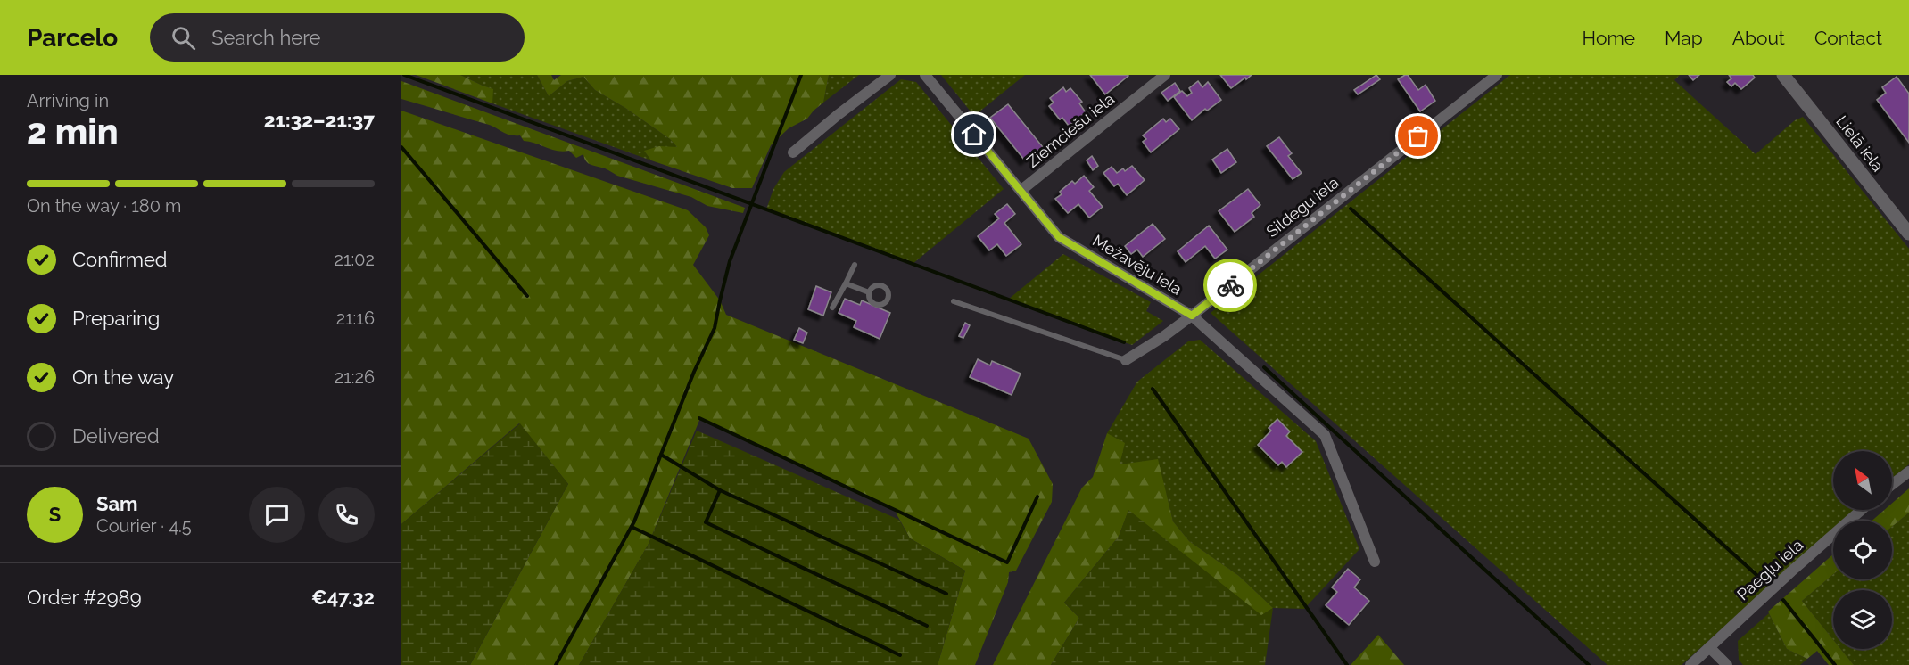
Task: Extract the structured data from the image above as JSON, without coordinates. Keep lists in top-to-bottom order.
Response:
{
  "streets": {
    "street": [
      "Ziemciešu iela",
      "Lielā iela",
      "Sildegu iela",
      "Mežavēju iela",
      "Paegļu iela"
    ]
  },
  "crossings": [
    ["Ziemciešu iela", "Mežavēju iela"],
    ["Sildegu iela", "Mežavēju iela"]
  ],
  "north": "top left",
  "page": {
    "header": "Parcelo",
    "search": "Search here",
    "nav": [
      "Home",
      "Map",
      "About",
      "Contact"
    ],
    "heading": ["2 min", "Arriving in", "21:32–21:37"],
    "panel": [
      "Sam",
      "Courier · 4.5",
      "Order #2989",
      "€47.32"
    ],
    "bar": "On the way · 180 m",
    "list": [
      ["Confirmed", "21:02"],
      ["Preparing", "21:16"],
      ["On the way", "21:26"],
      "Delivered"
    ],
    "round": "S"
  }
}
